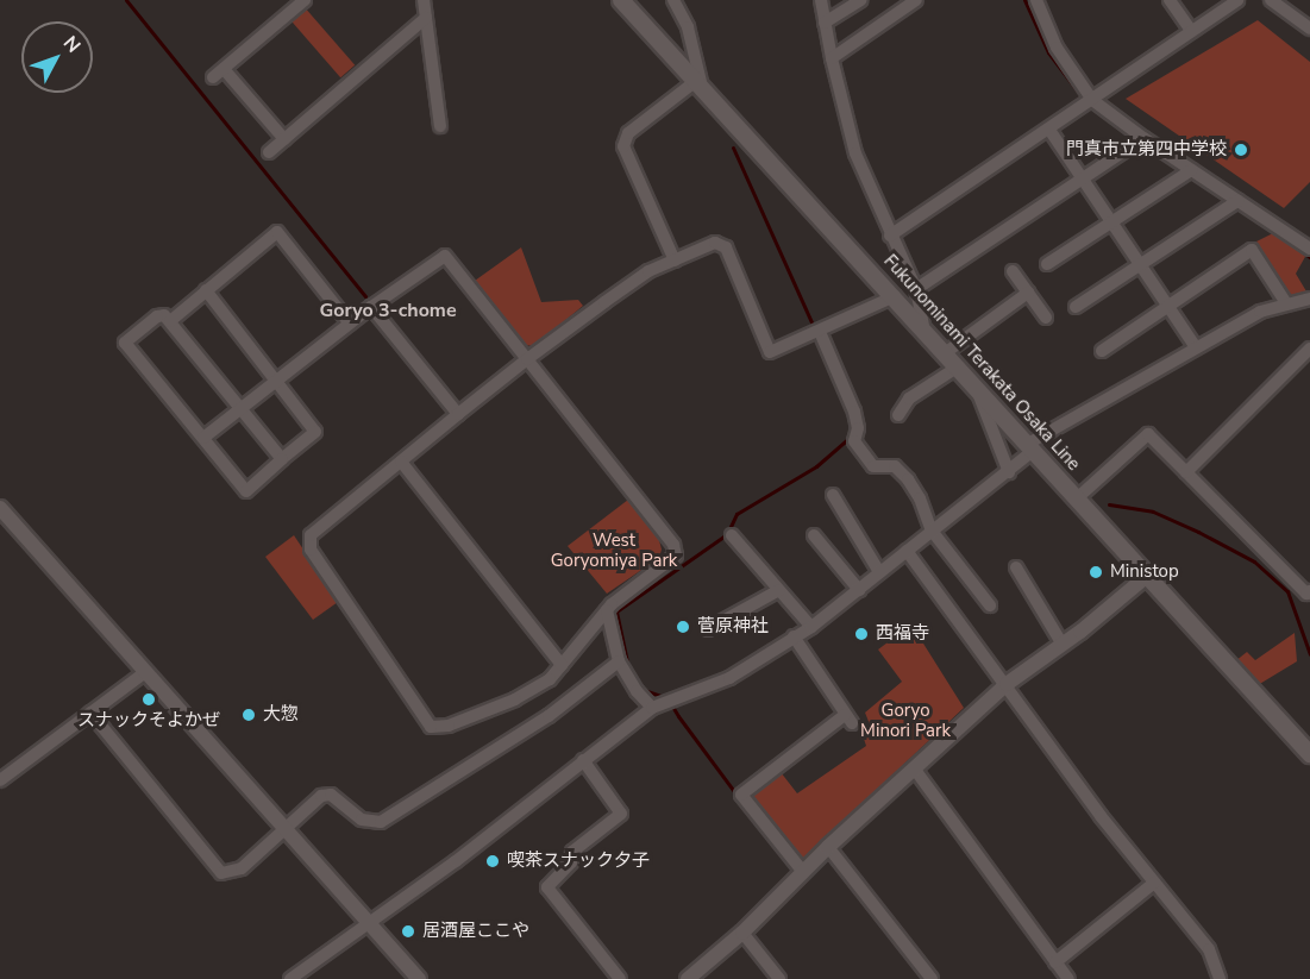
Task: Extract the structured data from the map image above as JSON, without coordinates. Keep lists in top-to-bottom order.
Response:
{
  "streets": {
    "main road": ["Fukunominami Terakata Osaka Line"]
  },
  "districts": ["Goryo 3-chome"],
  "parks": ["West Goryomiya Park", "Goryo Minori Park"],
  "places": [
    "門真市立第四中学校",
    "Ministop",
    "菅原神社",
    "西福寺",
    "スナックそよかぜ",
    "大惣",
    "喫茶スナック夕子",
    "居酒屋ここや"
  ],
  "north": "top right"
}
